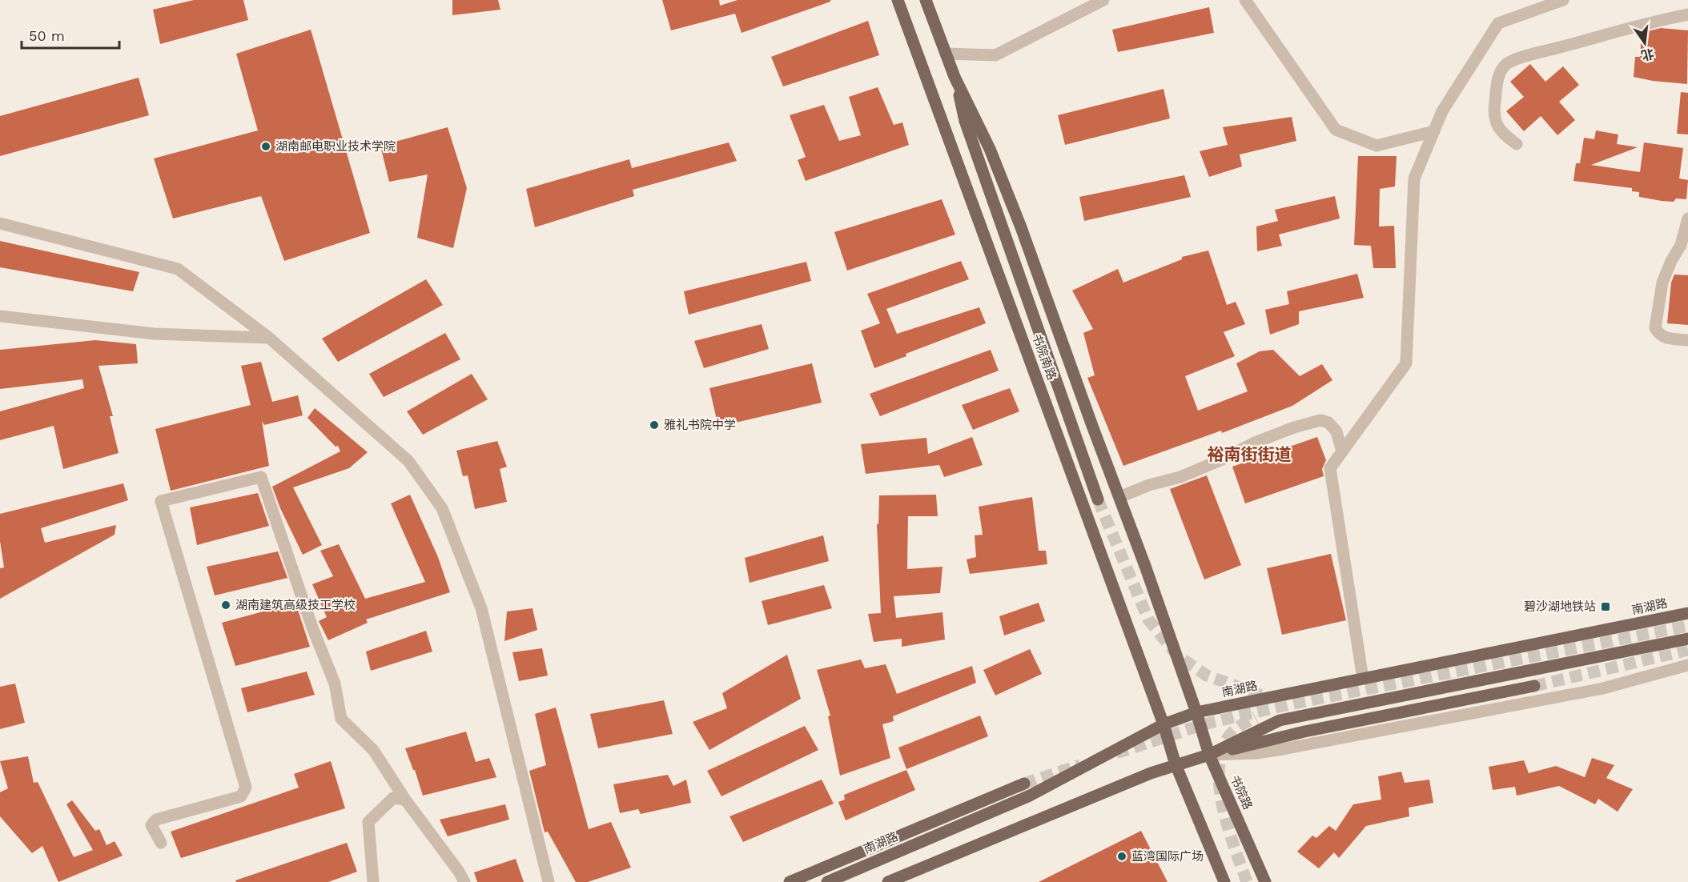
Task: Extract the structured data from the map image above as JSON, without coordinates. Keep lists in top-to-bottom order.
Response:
{
  "streets": {
    "main road": ["书院南路", "南湖路", "书院路"]
  },
  "crossings": [
    ["书院南路", "南湖路"],
    ["书院南路", "书院路"],
    ["南湖路", "书院路"]
  ],
  "districts": ["裕南街街道"],
  "places": {
    "other": [
      "湖南邮电职业技术学院",
      "雅礼书院中学",
      "湖南建筑高级技工学校",
      "蓝湾国际广场"
    ],
    "transit": ["碧沙湖地铁站"]
  },
  "scale_bar": "50 m",
  "north": "bottom"
}
